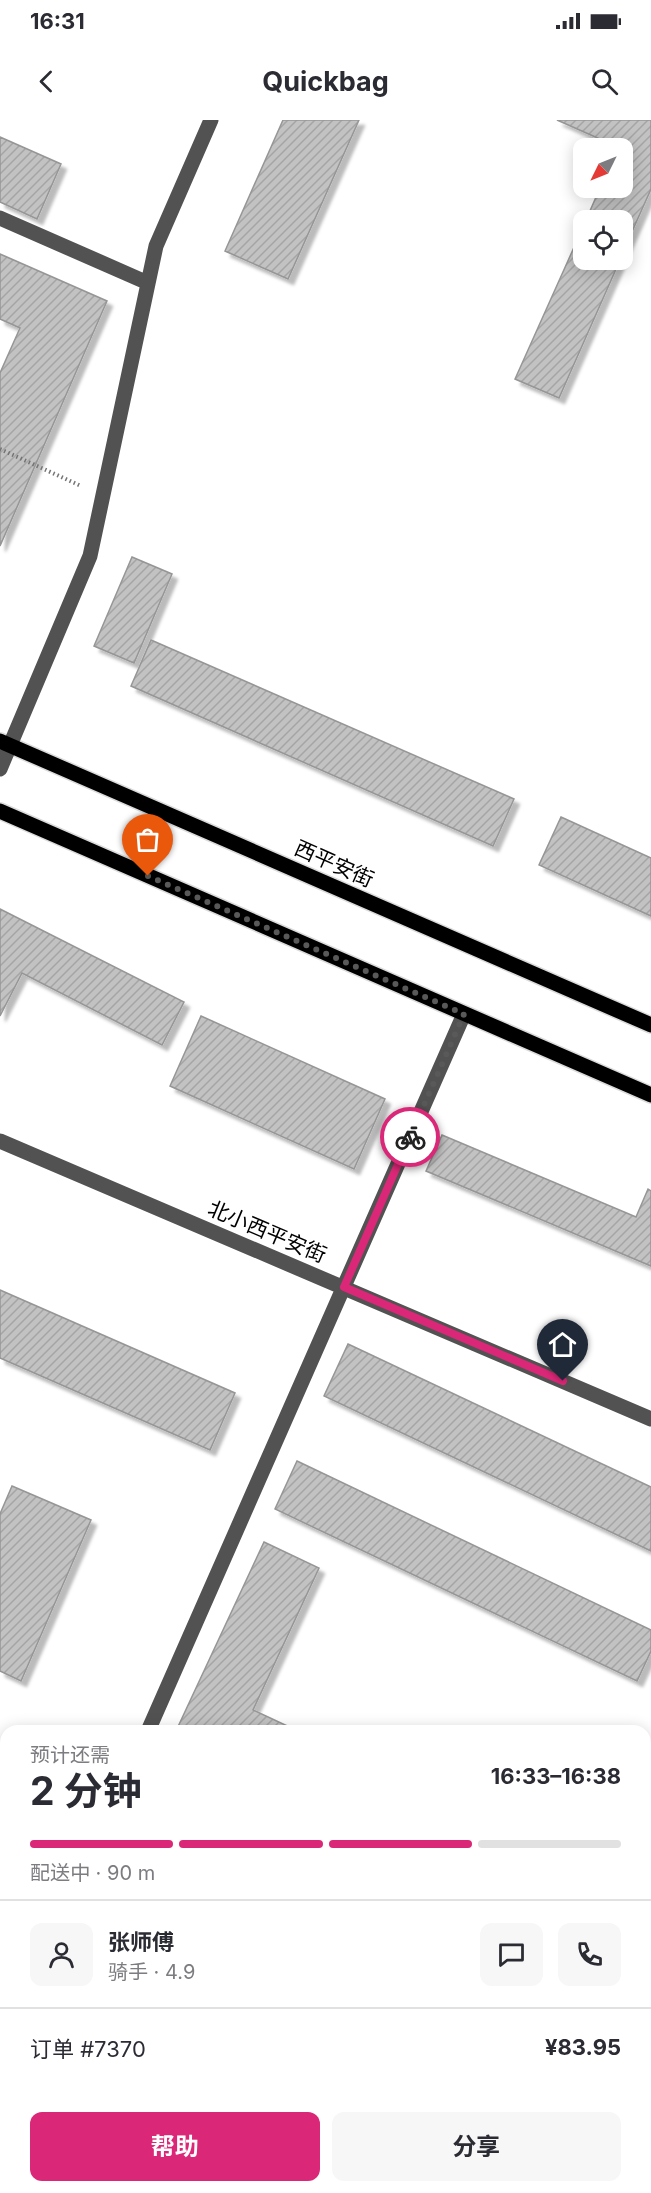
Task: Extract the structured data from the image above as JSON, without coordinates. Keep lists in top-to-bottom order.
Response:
{
  "streets": {
    "main road": ["西平安街"],
    "street": ["北小西平安街"]
  },
  "north": "bottom left",
  "page": {
    "status": "16:31",
    "header": "Quickbag",
    "heading": ["2 分钟", "预计还需", "16:33–16:38"],
    "panel": [
      "张师傅",
      "骑手 · 4.9",
      "订单 #7370",
      "¥83.95"
    ],
    "bar": "配送中 · 90 m",
    "buttons": ["帮助", "分享"]
  }
}
